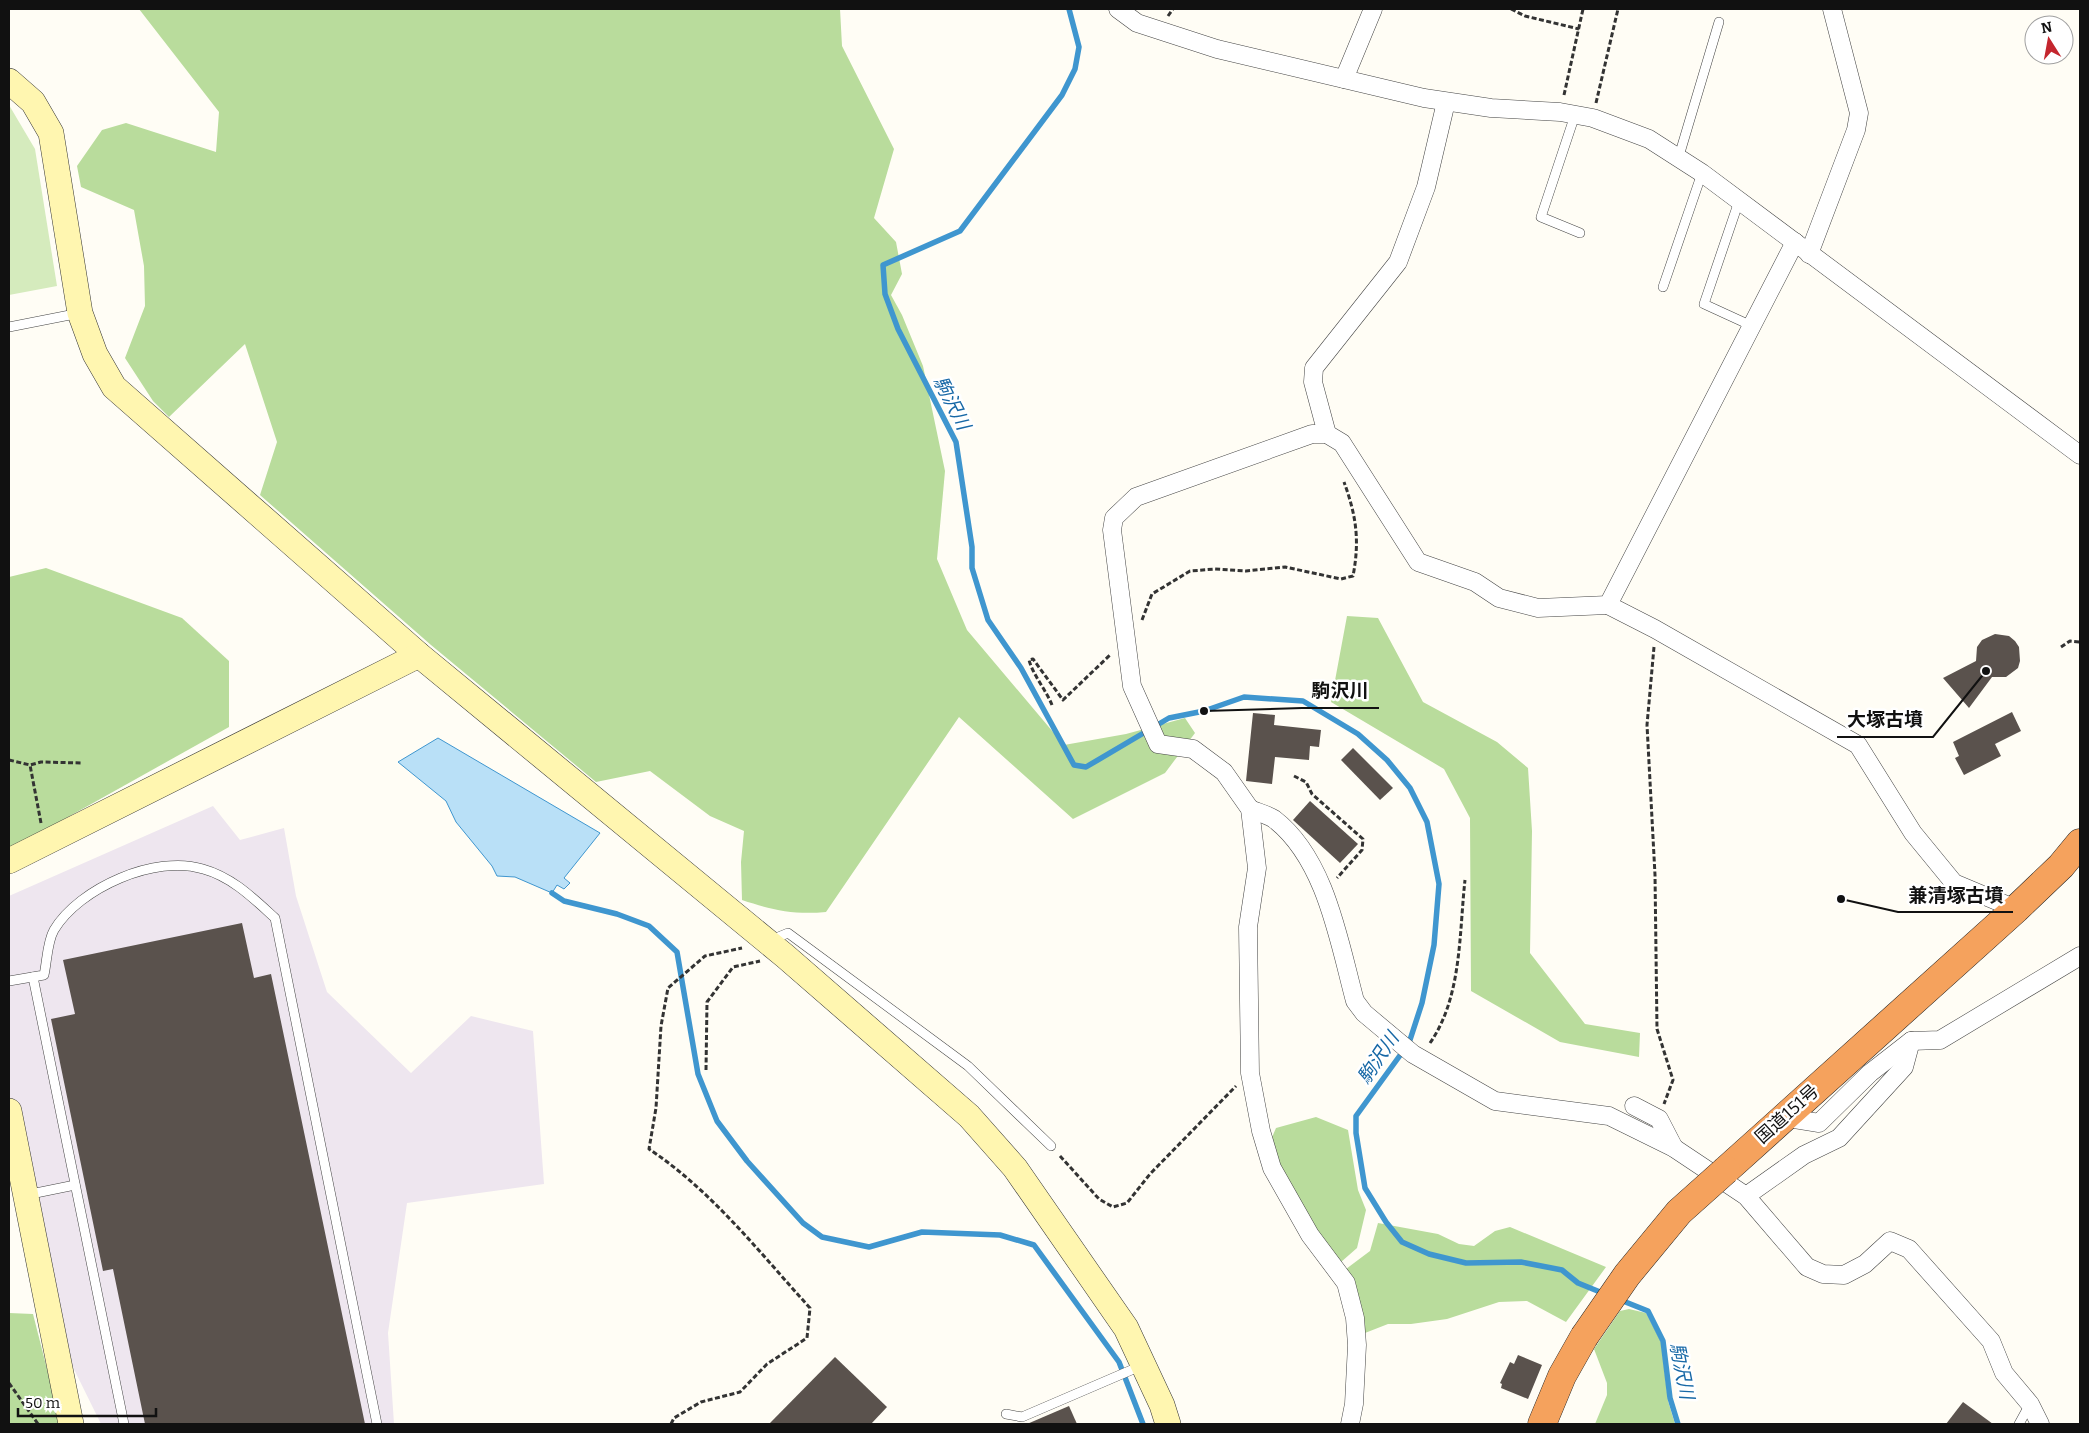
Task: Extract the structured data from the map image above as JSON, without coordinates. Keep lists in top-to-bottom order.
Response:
{
  "streets": {
    "highway": ["国道151号"]
  },
  "water": ["駒沢川"],
  "places": ["大塚古墳", "駒沢川", "兼清塚古墳"],
  "scale_bar": "50 m",
  "north": "top"
}
